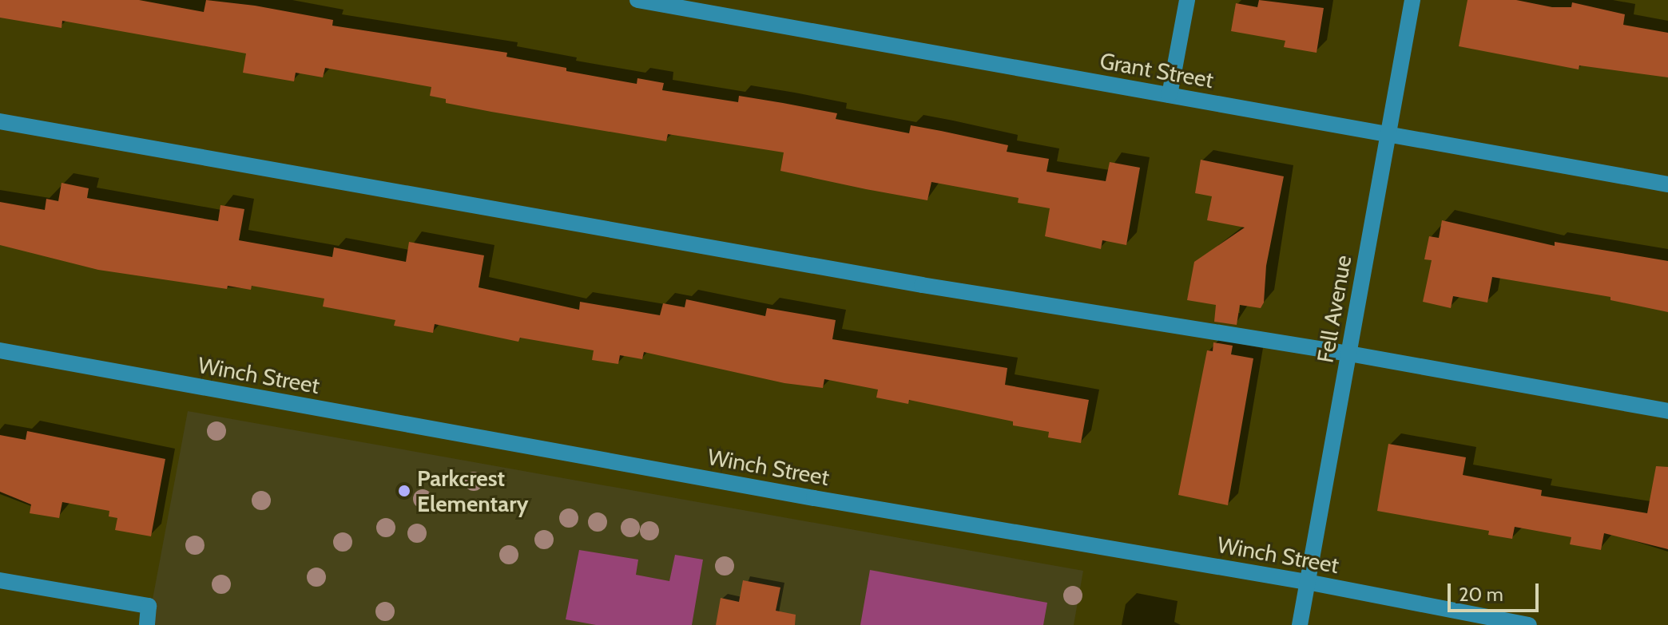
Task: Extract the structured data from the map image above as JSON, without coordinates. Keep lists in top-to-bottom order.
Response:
{
  "streets": {
    "street": ["Grant Street", "Fell Avenue", "Winch Street"]
  },
  "crossings": [
    ["Grant Street", "Fell Avenue"],
    ["Fell Avenue", "Winch Street"]
  ],
  "places": ["Parkcrest Elementary"],
  "scale_bar": "20 m"
}
